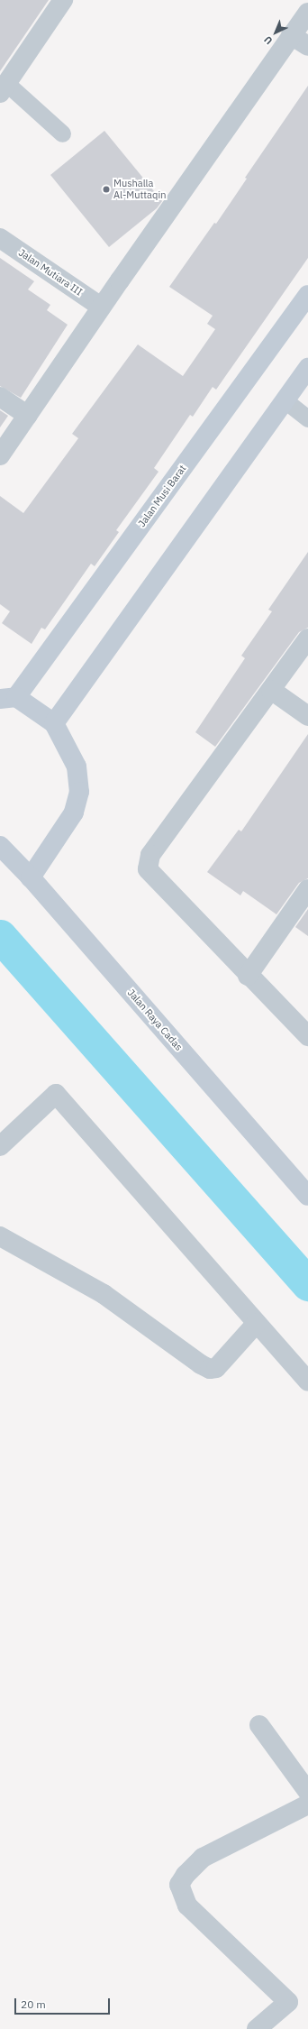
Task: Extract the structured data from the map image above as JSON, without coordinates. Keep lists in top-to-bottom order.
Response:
{
  "streets": {
    "street": ["Jalan Mutiara III", "Jalan Musi Barat", "Jalan Raya Cadas"]
  },
  "crossings": [
    ["Jalan Musi Barat", "Jalan Raya Cadas"]
  ],
  "places": ["Mushalla Al-Muttaqin"],
  "scale_bar": "20 m",
  "north": "bottom left"
}
